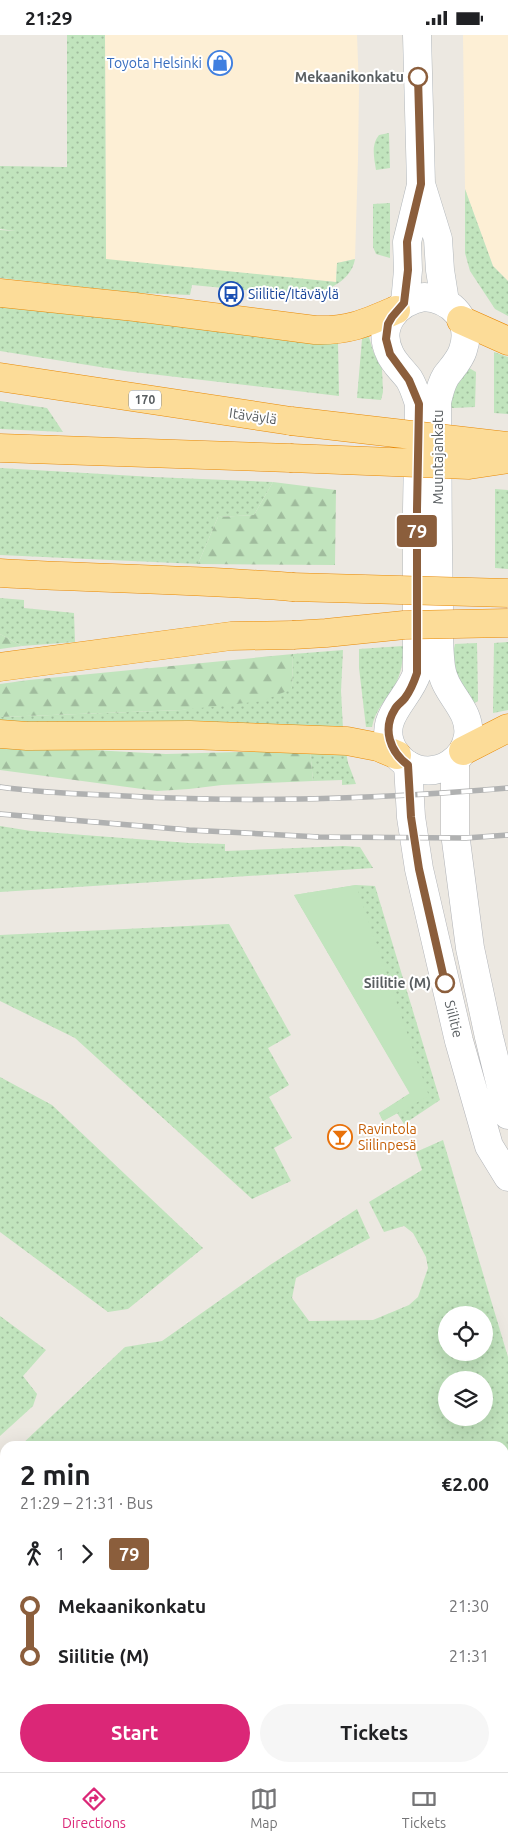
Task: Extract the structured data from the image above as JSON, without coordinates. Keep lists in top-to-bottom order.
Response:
{
  "streets": {
    "highway": ["170", "Itäväylä"],
    "main road": ["Muuntajankatu", "Siilitie"]
  },
  "crossings": [
    ["Muuntajankatu", "Siilitie"]
  ],
  "places": {
    "shop": ["Toyota Helsinki"],
    "other": ["Mekaanikonkatu", "Siilitie (M)"],
    "bus stop": ["Siilitie/Itäväylä"],
    "bar": ["Ravintola Siilinpesä"]
  },
  "lines": ["bus line 79"],
  "page": {
    "status": "21:29",
    "on_map": "79",
    "heading": ["2 min", "21:29 – 21:31 · Bus", "€2.00"],
    "legs": ["1", "79"],
    "list": [
      {
        "name": "Mekaanikonkatu",
        "value": "21:30"
      },
      {
        "name": "Siilitie (M)",
        "value": "21:31"
      }
    ],
    "buttons": ["Start", "Tickets"],
    "tabs": ["Directions", "Map", "Tickets"]
  }
}
